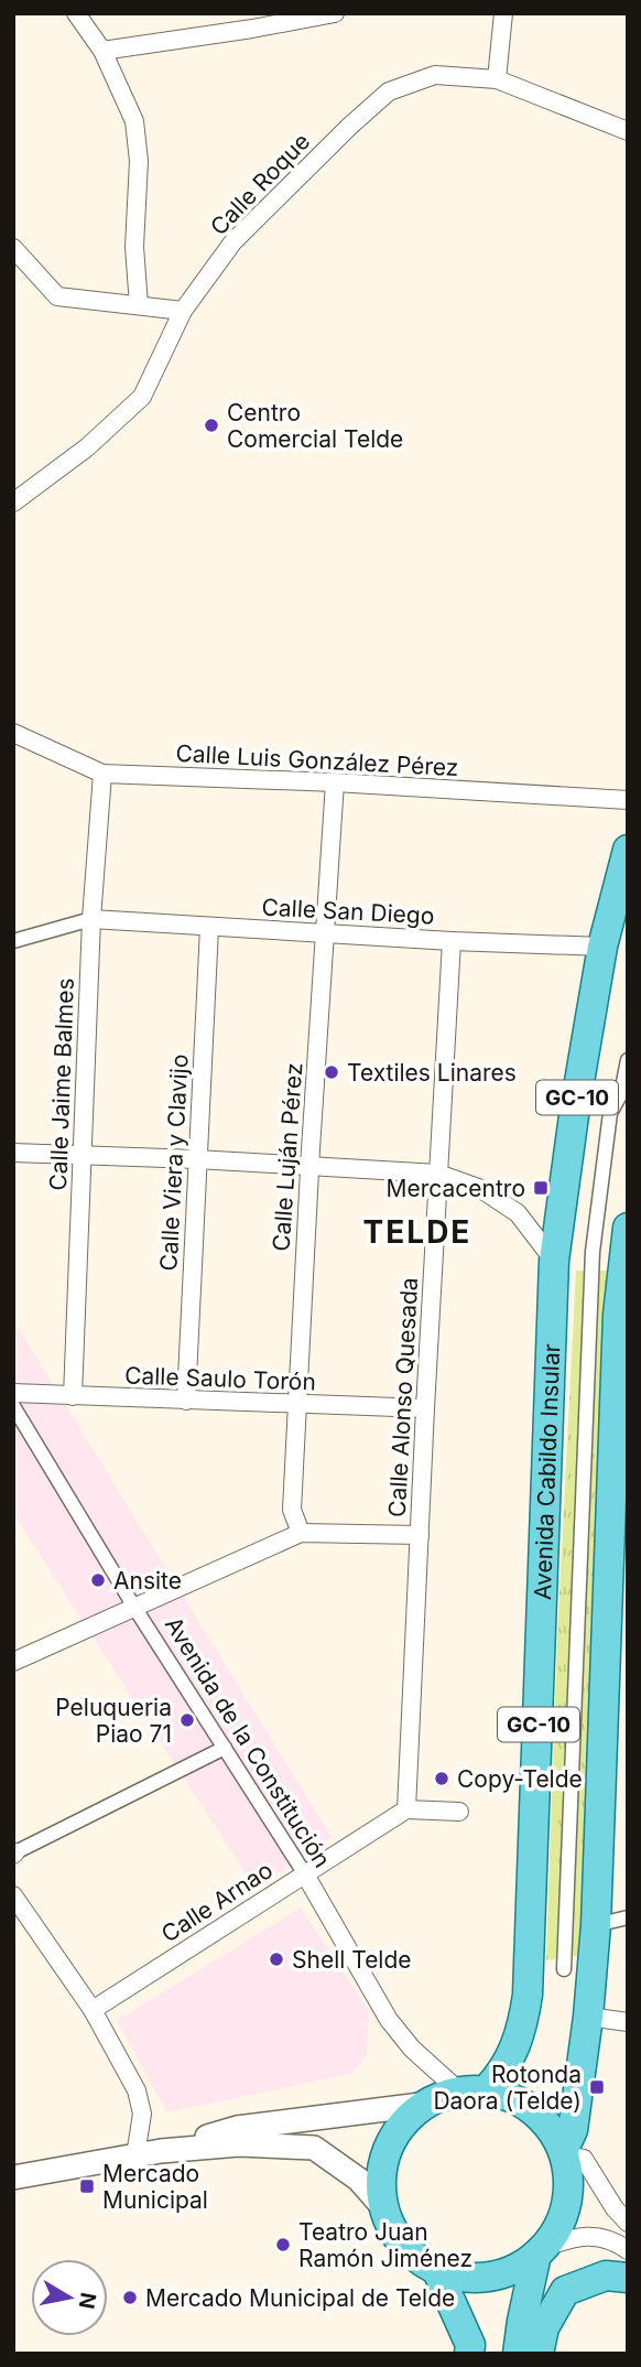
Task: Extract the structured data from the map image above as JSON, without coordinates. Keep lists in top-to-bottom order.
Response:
{
  "streets": {
    "main road": ["GC-10", "Avenida Cabildo Insular"],
    "street": [
      "Calle Roque",
      "Calle Luis González Pérez",
      "Calle San Diego",
      "Calle Jaime Balmes",
      "Calle Luján Pérez",
      "Calle Viera y Clavijo",
      "Calle Saulo Torón",
      "Calle Alonso Quesada",
      "Avenida de la Constitución",
      "Calle Arnao"
    ]
  },
  "crossings": [
    ["Calle Luis González Pérez", "Calle Jaime Balmes"],
    ["Calle Luis González Pérez", "Calle Luján Pérez"],
    ["Calle San Diego", "Calle Jaime Balmes"],
    ["Calle San Diego", "Calle Luján Pérez"],
    ["Calle San Diego", "Calle Viera y Clavijo"],
    ["Calle San Diego", "Calle Alonso Quesada"],
    ["Calle San Diego", "Avenida Cabildo Insular"],
    ["Calle Jaime Balmes", "Calle Saulo Torón"],
    ["GC-10", "Avenida Cabildo Insular"],
    ["GC-10", "Avenida de la Constitución"],
    ["Calle Luján Pérez", "Calle Saulo Torón"],
    ["Calle Viera y Clavijo", "Calle Saulo Torón"],
    ["Calle Saulo Torón", "Calle Alonso Quesada"],
    ["Calle Alonso Quesada", "Calle Arnao"],
    ["Avenida Cabildo Insular", "Avenida de la Constitución"],
    ["Avenida de la Constitución", "Calle Arnao"]
  ],
  "districts": ["TELDE"],
  "places": {
    "other": [
      "Centro Comercial Telde",
      "Textiles Linares",
      "Ansite",
      "Peluqueria Piao 71",
      "Copy-Telde",
      "Shell Telde",
      "Teatro Juan Ramón Jiménez",
      "Mercado Municipal de Telde"
    ],
    "transit": ["Mercacentro", "Rotonda Daora (Telde)", "Mercado Municipal"]
  },
  "north": "right"
}
